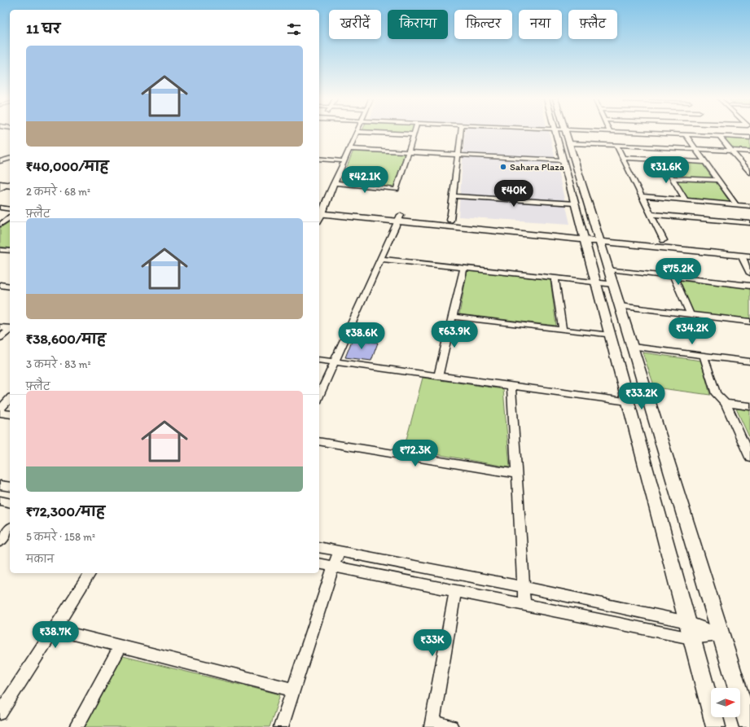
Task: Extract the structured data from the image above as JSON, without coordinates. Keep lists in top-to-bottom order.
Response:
{
  "places": ["Sahara Plaza"],
  "north": "right",
  "page": {
    "chip": [
      "खरीदें",
      "किराया",
      "फ़िल्टर",
      "नया",
      "फ़्लैट"
    ],
    "heading": "11 घर",
    "list": [
      {
        "name": "₹40,000/माह",
        "note": "2 कमरे · 68 m² · फ़्लैट"
      },
      {
        "name": "₹38,600/माह",
        "note": "3 कमरे · 83 m² · फ़्लैट"
      },
      {
        "name": "₹72,300/माह",
        "note": "5 कमरे · 158 m² · मकान"
      }
    ],
    "price": [
      "₹31.6K",
      "₹42.1K",
      "₹40K",
      "₹75.2K",
      "₹34.2K",
      "₹63.9K",
      "₹38.6K",
      "₹33.2K",
      "₹72.3K",
      "₹38.7K",
      "₹33K"
    ]
  }
}
